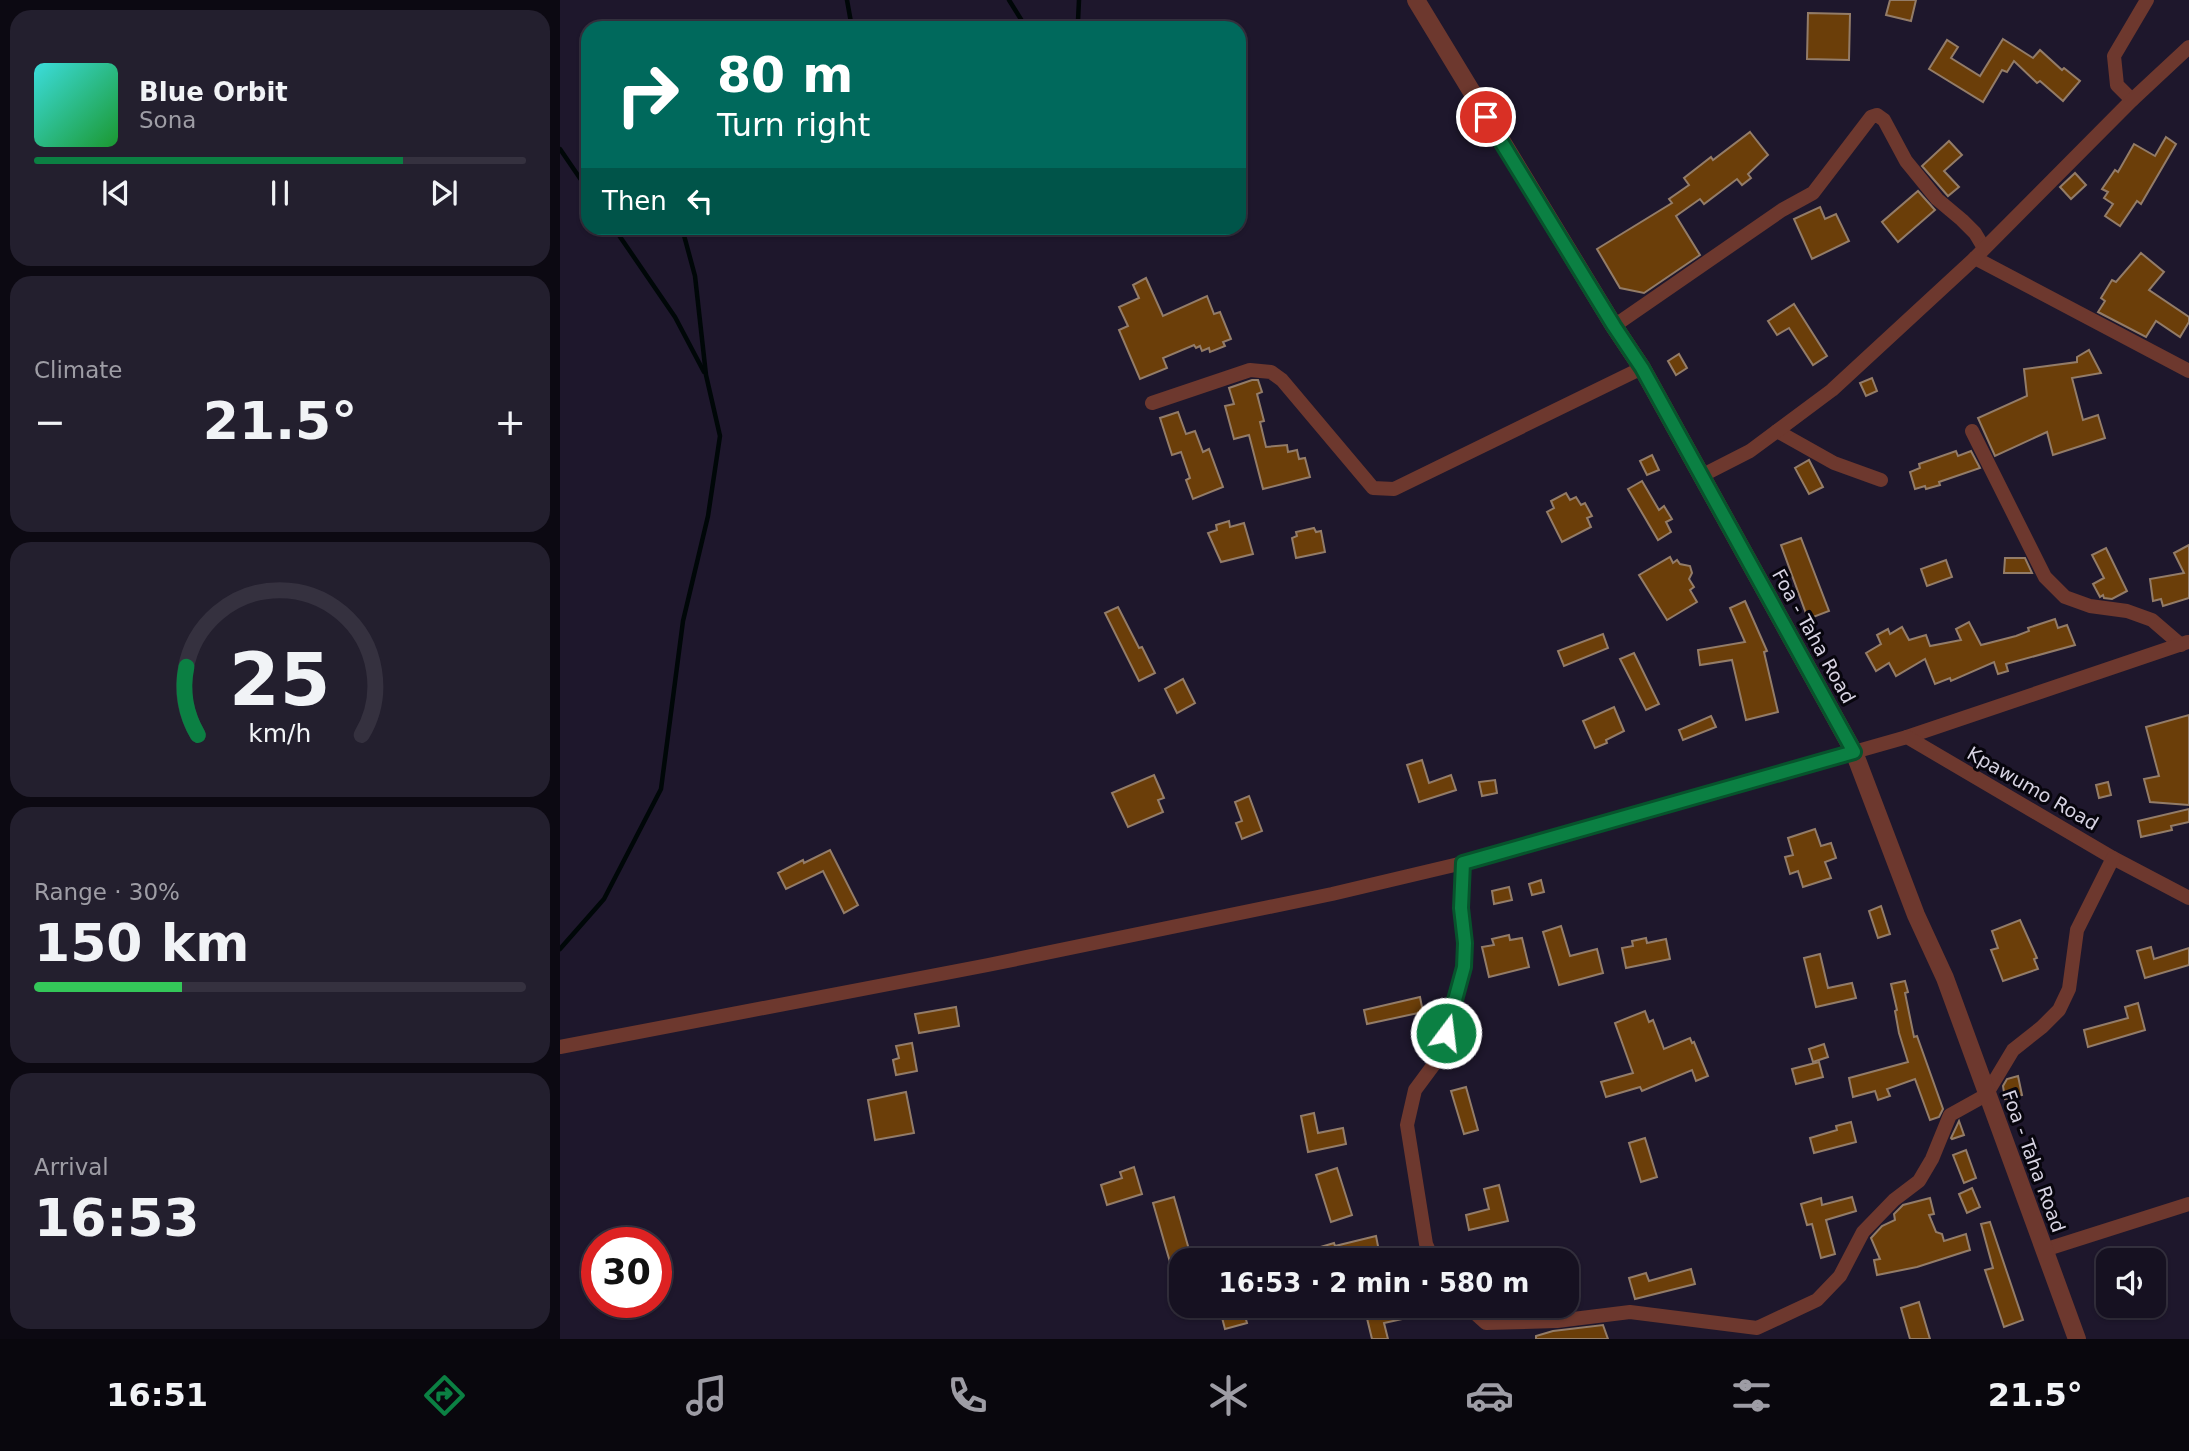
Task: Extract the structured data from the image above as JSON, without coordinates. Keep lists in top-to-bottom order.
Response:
{
  "streets": {
    "street": ["Foa - Taha Road", "Kpawumo Road"]
  },
  "page": {
    "turn": ["80 m", "Turn right"],
    "song": ["Blue Orbit", "Sona"],
    "then": "Then",
    "tile": [
      "Climate",
      ["Range · 30%", "150 km"],
      ["Arrival", "16:53"]
    ],
    "heat": ["−", "21.5°", "+"],
    "limit": "30",
    "trip": "16:53 · 2 min · 580 m",
    "tabs": ["16:51", "21.5°"],
    "gauge": ["25", "km/h"]
  }
}
